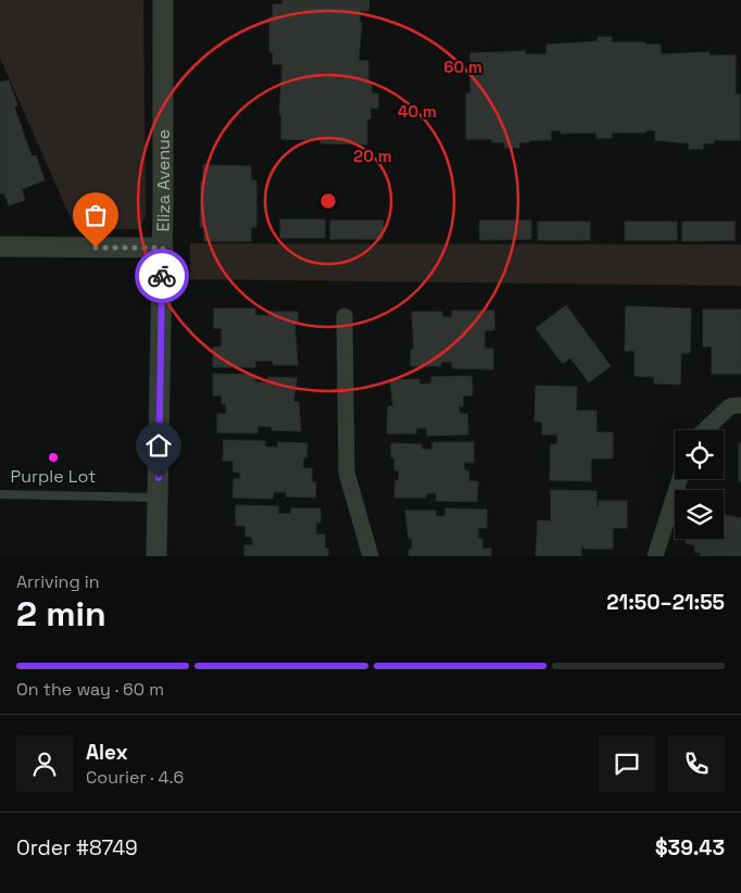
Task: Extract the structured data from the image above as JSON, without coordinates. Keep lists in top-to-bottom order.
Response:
{
  "streets": {
    "street": ["Eliza Avenue"]
  },
  "places": ["Purple Lot"],
  "page": {
    "heading": ["2 min", "Arriving in", "21:50–21:55"],
    "panel": [
      "Alex",
      "Courier · 4.6",
      "Order #8749",
      "$39.43"
    ],
    "bar": "On the way · 60 m"
  },
  "rings": ["60 m", "40 m", "20 m"]
}
